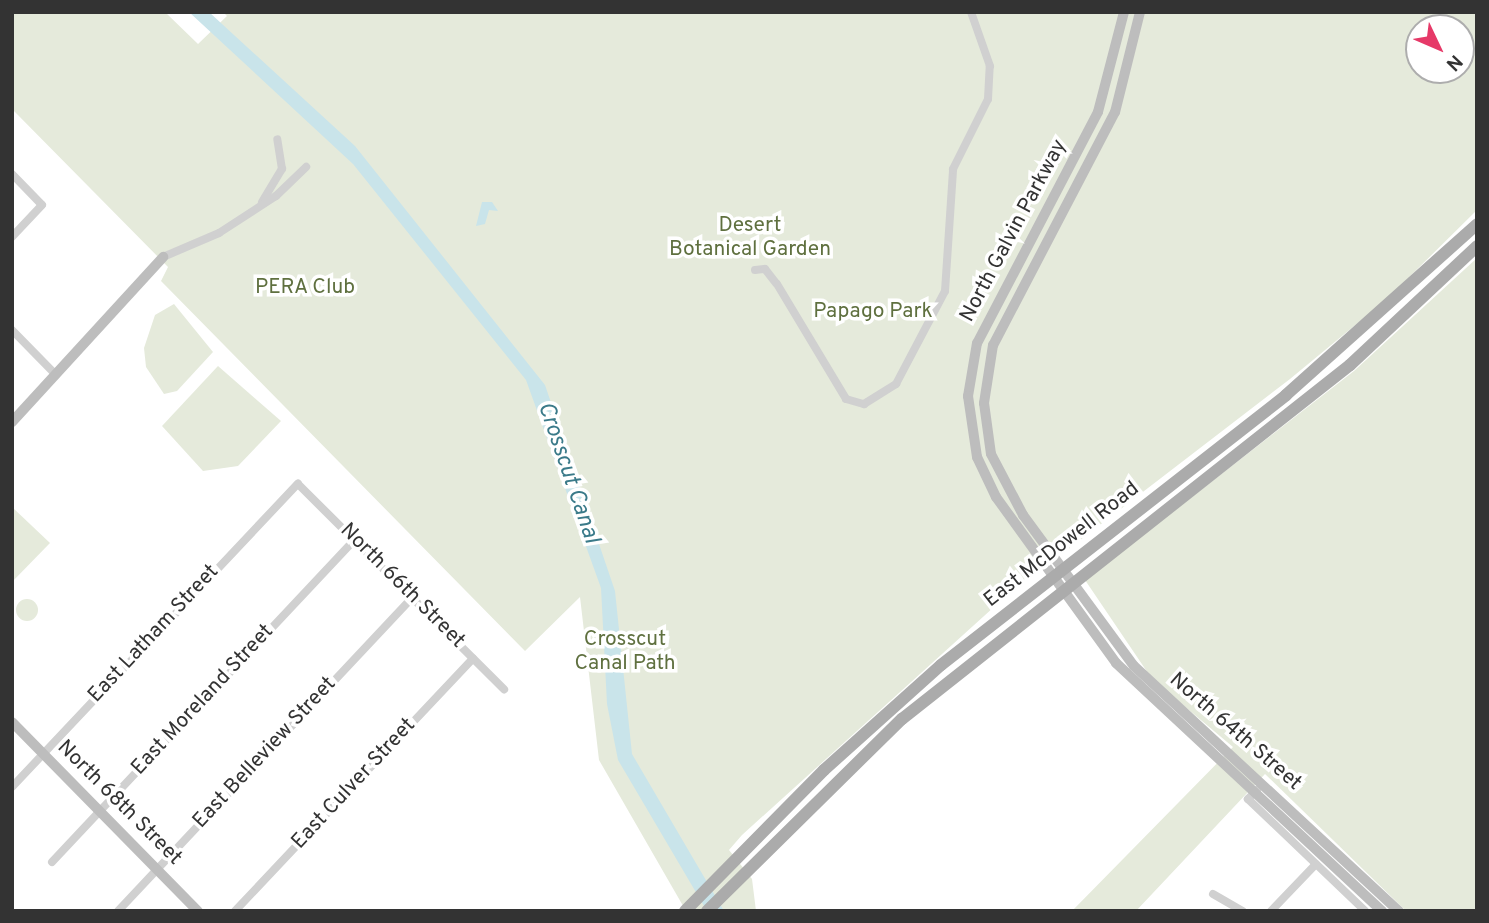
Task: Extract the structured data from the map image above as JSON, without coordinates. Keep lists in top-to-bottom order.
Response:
{
  "streets": {
    "main road": [
      "North Galvin Parkway",
      "East McDowell Road",
      "North 64th Street",
      "North 68th Street"
    ],
    "street": [
      "North 66th Street",
      "East Latham Street",
      "East Moreland Street",
      "East Belleview Street",
      "East Culver Street"
    ]
  },
  "crossings": [
    ["North Galvin Parkway", "East McDowell Road"],
    ["North Galvin Parkway", "North 64th Street"],
    ["East McDowell Road", "North 64th Street"],
    ["North 66th Street", "East Latham Street"],
    ["North 66th Street", "East Moreland Street"],
    ["North 66th Street", "East Belleview Street"],
    ["North 66th Street", "East Culver Street"],
    ["East Latham Street", "North 68th Street"],
    ["East Moreland Street", "North 68th Street"],
    ["East Belleview Street", "North 68th Street"]
  ],
  "water": ["Crosscut Canal"],
  "parks": [
    "Desert Botanical Garden",
    "PERA Club",
    "Papago Park",
    "Crosscut Canal Path"
  ],
  "north": "bottom right"
}
